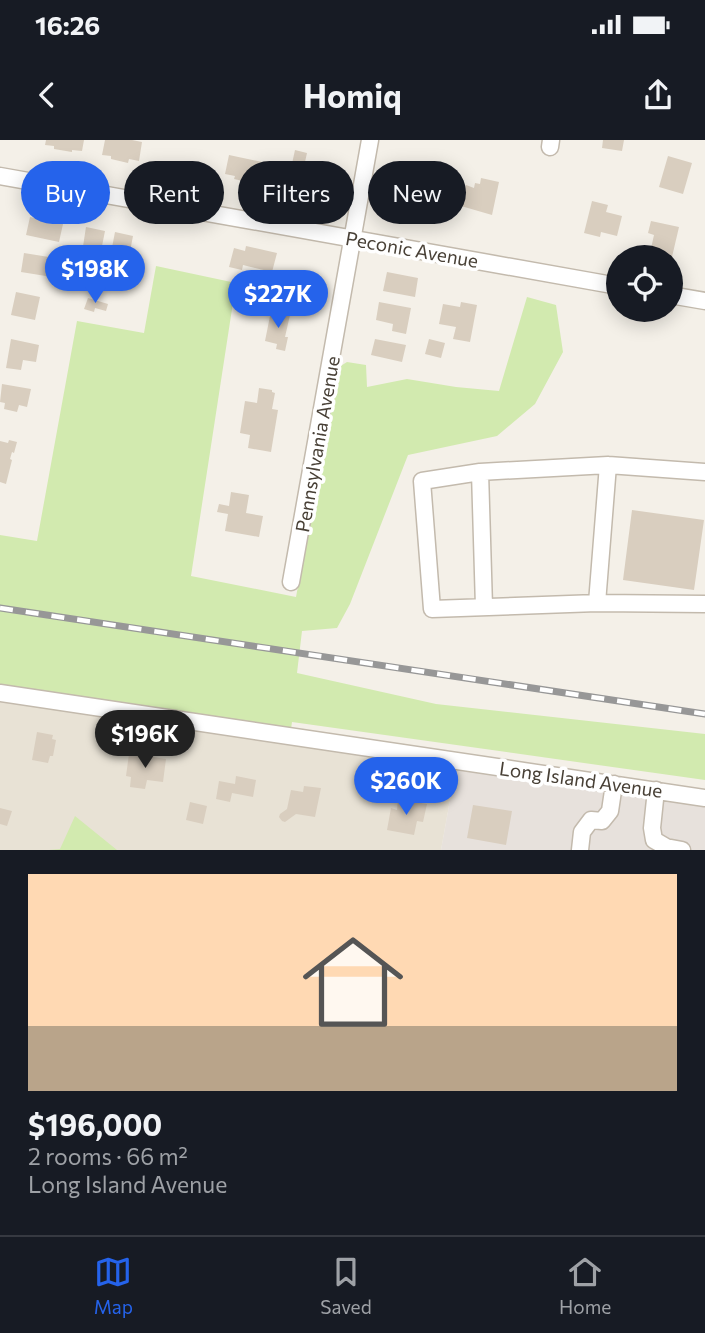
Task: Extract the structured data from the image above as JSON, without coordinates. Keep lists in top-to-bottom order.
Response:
{
  "streets": {
    "street": ["Peconic Avenue", "Pennsylvania Avenue", "Long Island Avenue"]
  },
  "crossings": [
    ["Peconic Avenue", "Pennsylvania Avenue"]
  ],
  "page": {
    "status": "16:26",
    "header": "Homiq",
    "chip": [
      "Buy",
      "Rent",
      "Filters",
      "New"
    ],
    "price": [
      "$198K",
      "$227K",
      "$196K",
      "$260K"
    ],
    "list": [
      {
        "name": "$196,000",
        "note": "2 rooms · 66 m² · Long Island Avenue"
      }
    ],
    "tabs": ["Map", "Saved", "Home"]
  }
}
